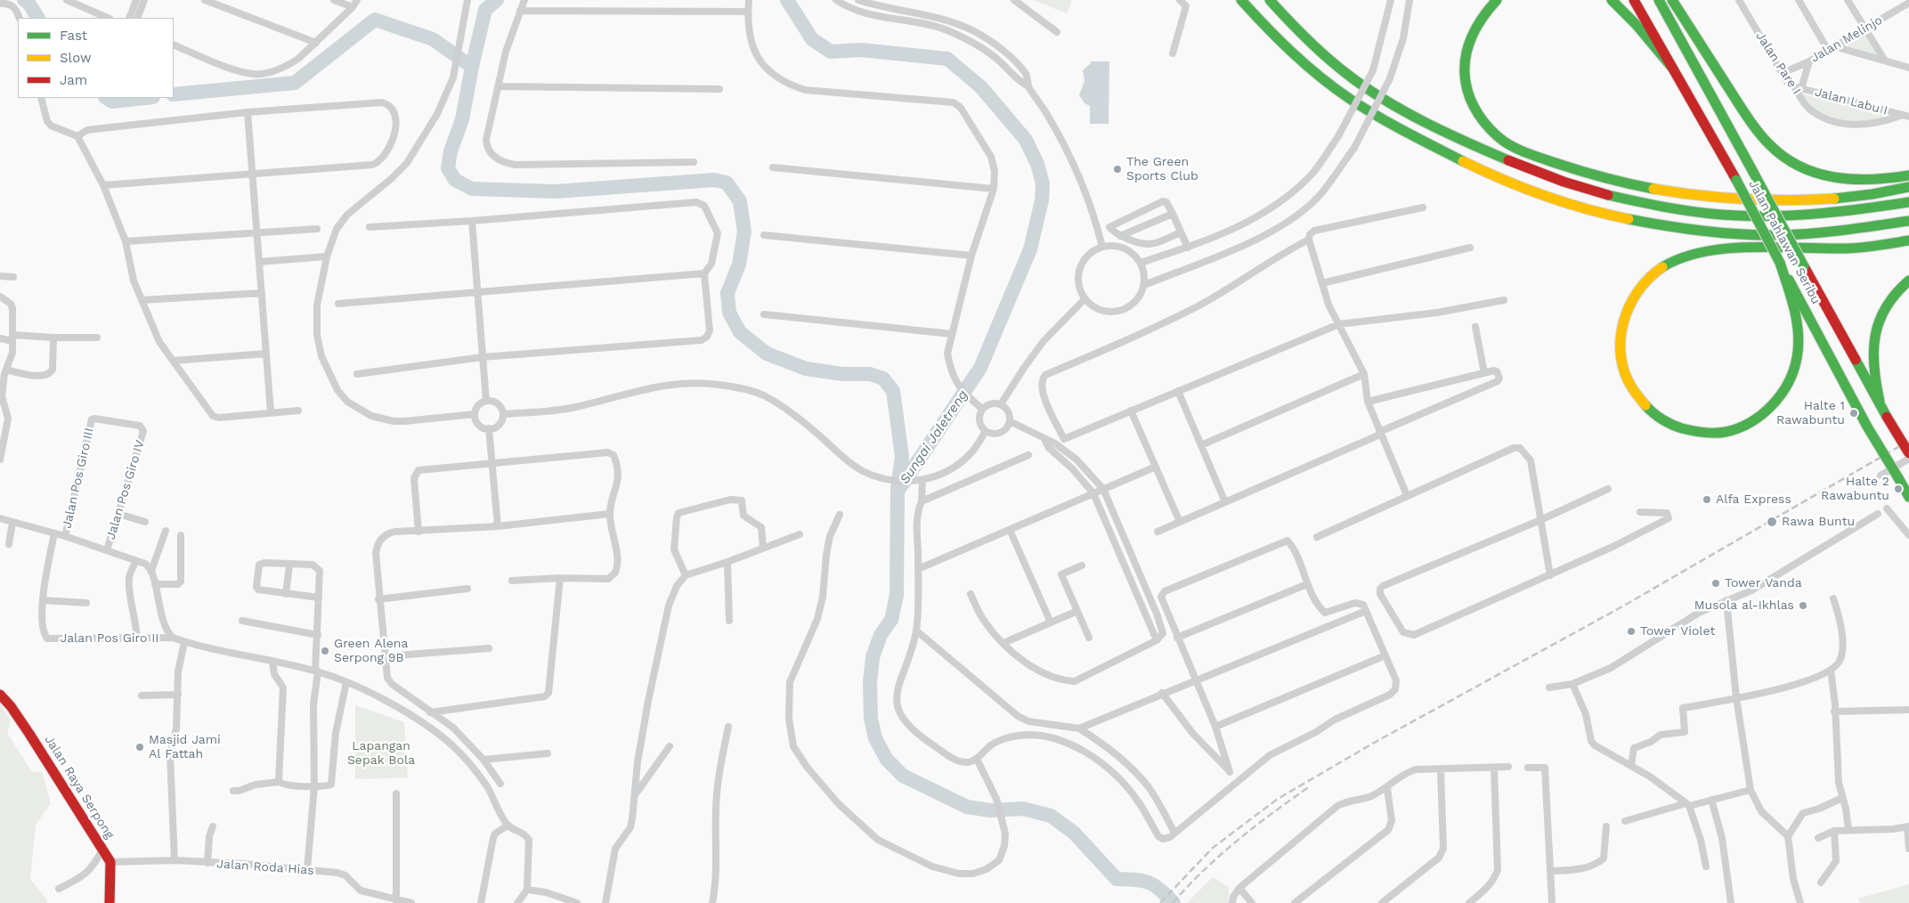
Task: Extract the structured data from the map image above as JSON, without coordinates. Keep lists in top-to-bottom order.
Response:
{
  "streets": {
    "main road": ["Jalan Pahlawan Seribu", "Jalan Raya Serpong"],
    "street": [
      "Jalan Melinjo",
      "Jalan Pare I",
      "Jalan Labu I",
      "Jalan Pos Giro III",
      "Jalan Pos Giro IV",
      "Jalan Pos Giro II",
      "Jalan Roda Hias"
    ]
  },
  "crossings": [
    ["Jalan Melinjo", "Jalan Pare I"],
    ["Jalan Pare I", "Jalan Labu I"],
    ["Jalan Pos Giro III", "Jalan Pos Giro IV"],
    ["Jalan Raya Serpong", "Jalan Roda Hias"]
  ],
  "water": ["Sungai Jaletreng"],
  "parks": ["Lapangan Sepak Bola"],
  "places": [
    "The Green Sports Club",
    "Halte 1 Rawabuntu",
    "Halte 2 Rawabuntu",
    "Alfa Express",
    "Rawa Buntu",
    "Tower Vanda",
    "Musola al-Ikhlas",
    "Tower Violet",
    "Green Alena Serpong 9B",
    "Masjid Jami Al Fattah"
  ],
  "legend": ["Fast", "Slow", "Jam"]
}
